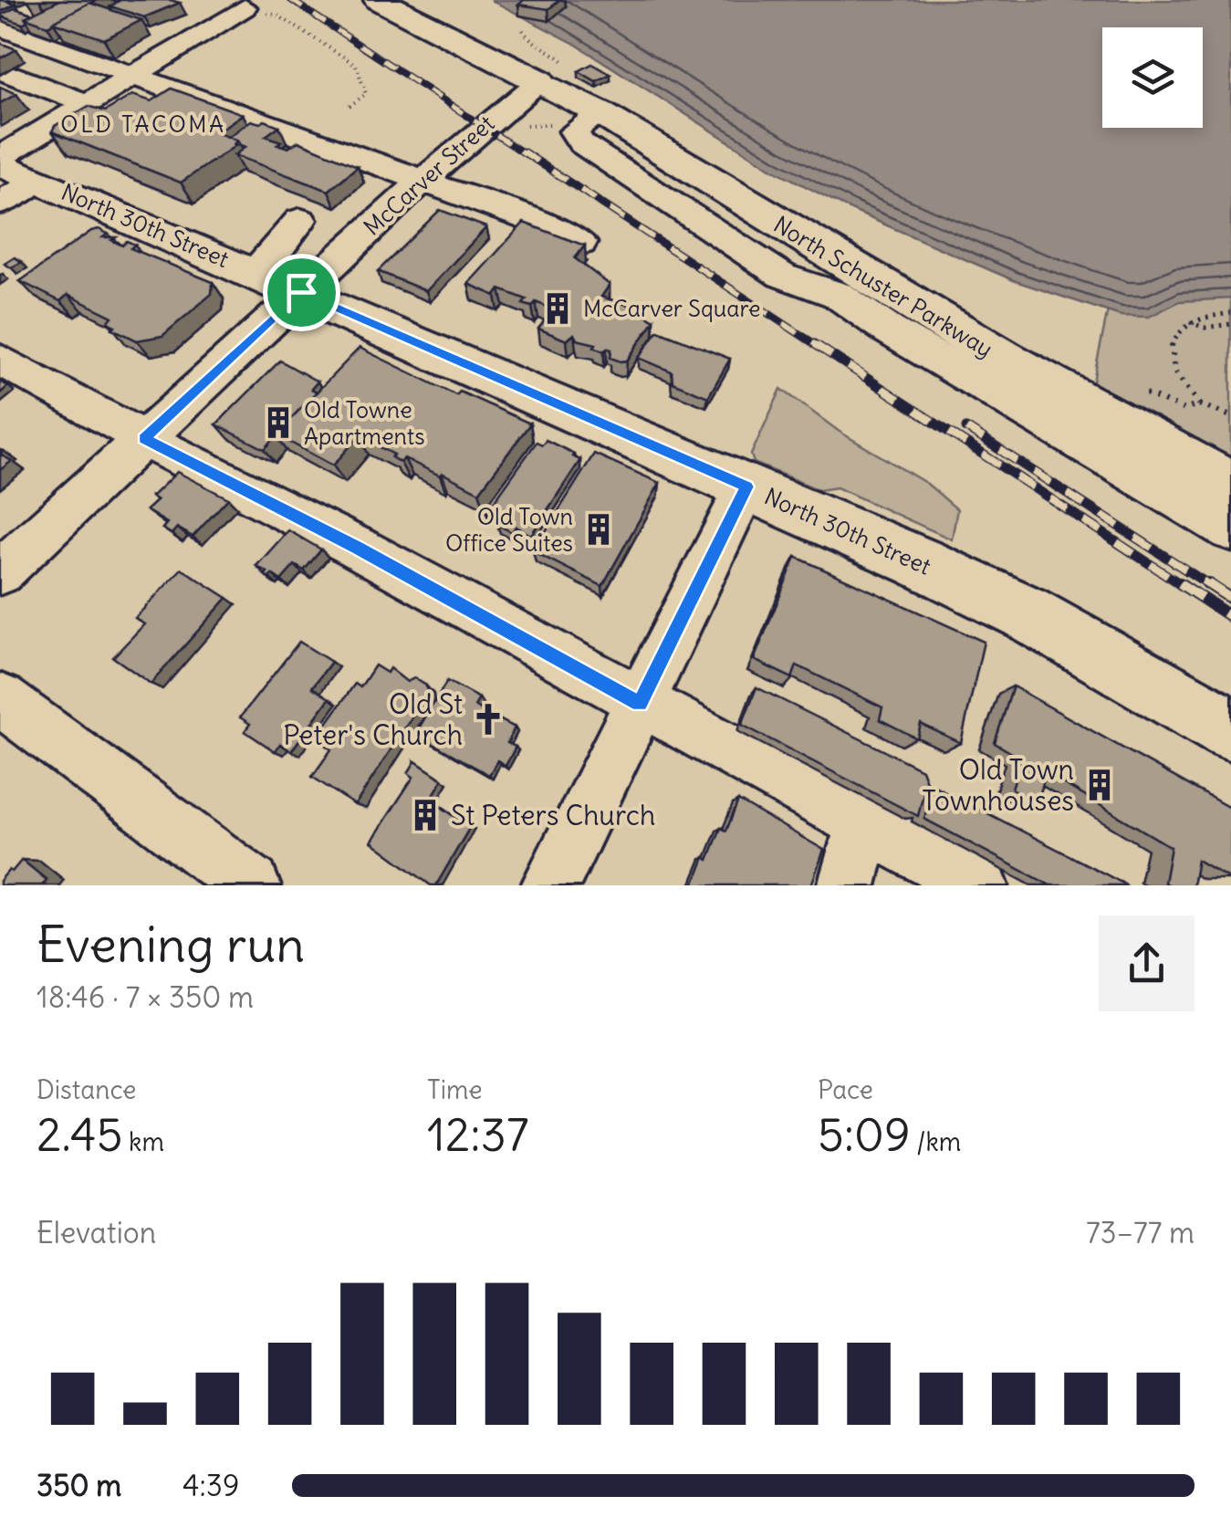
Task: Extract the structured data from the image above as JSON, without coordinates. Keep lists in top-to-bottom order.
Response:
{
  "streets": {
    "main road": ["North 30th Street", "North Schuster Parkway"],
    "street": ["McCarver Street"]
  },
  "crossings": [
    ["McCarver Street", "North 30th Street"],
    ["McCarver Street", "North Schuster Parkway"]
  ],
  "districts": ["OLD TACOMA"],
  "places": {
    "building": [
      "McCarver Square",
      "Old Towne Apartments",
      "Old Town Office Suites",
      "Old Town Townhouses",
      "St Peters Church"
    ],
    "church": ["Old St Peter's Church"]
  },
  "page": {
    "heading": ["Evening run", "18:46 · 7 × 350 m"],
    "stats": [
      ["Distance", "2.45 km"],
      ["Time", "12:37"],
      ["Pace", "5:09 /km"]
    ],
    "chart": ["Elevation", "73–77 m"],
    "list": [
      {
        "name": "350 m",
        "note": "4:39"
      }
    ]
  }
}
